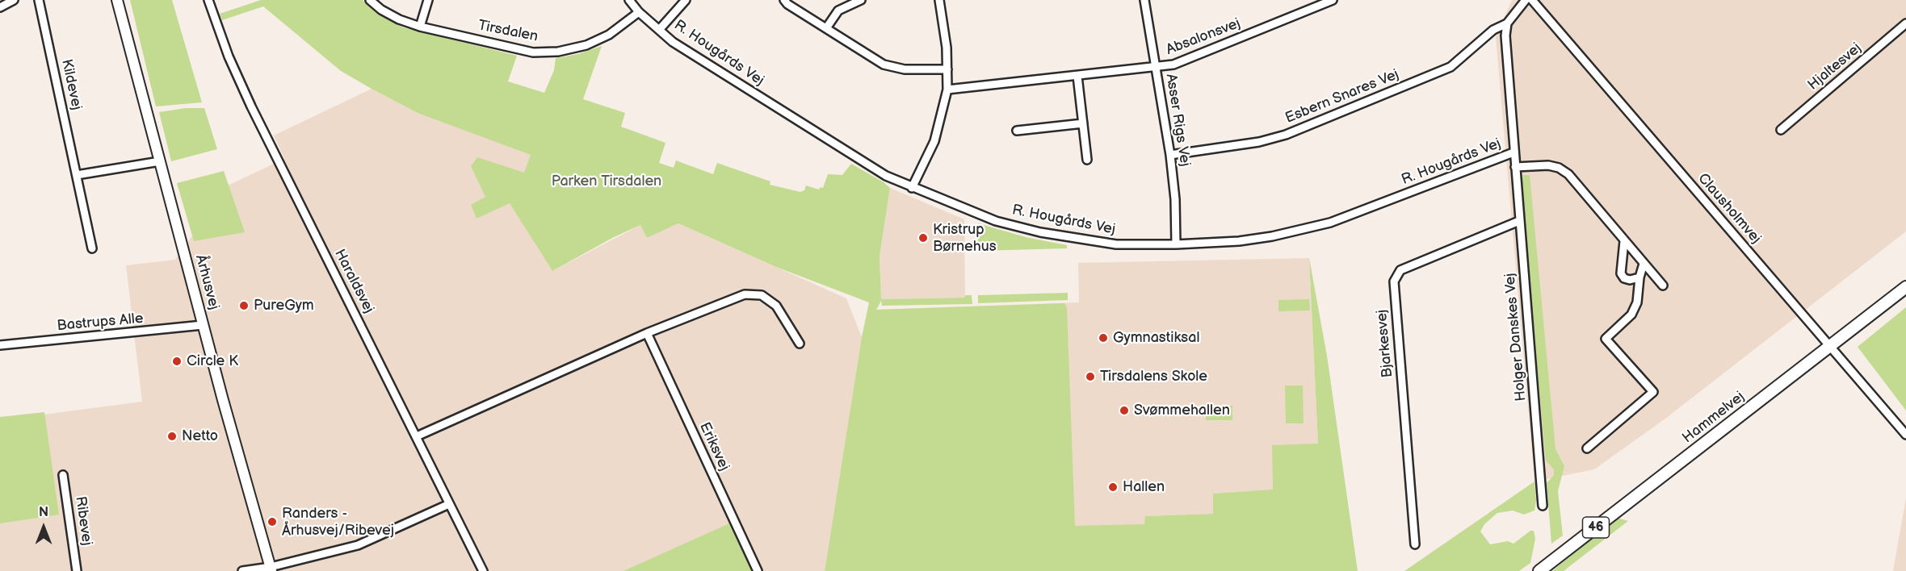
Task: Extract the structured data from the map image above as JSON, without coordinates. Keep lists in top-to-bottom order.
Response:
{
  "streets": {
    "highway": ["Hammelvej", "46"],
    "main road": ["Århusvej"],
    "street": [
      "Tirsdalen",
      "Absalonsvej",
      "R. Hougårds Vej",
      "Hjaltesvej",
      "Kildevej",
      "Esbern Snares Vej",
      "Asser Rigs Vej",
      "Clausholmvej",
      "Haraldsvej",
      "Bastrups Alle",
      "Holger Danskes Vej",
      "Bjarkesvej",
      "Eriksvej",
      "Ribevej"
    ]
  },
  "crossings": [
    ["Tirsdalen", "R. Hougårds Vej"],
    ["Absalonsvej", "Asser Rigs Vej"],
    ["R. Hougårds Vej", "Asser Rigs Vej"],
    ["R. Hougårds Vej", "Holger Danskes Vej"],
    ["Esbern Snares Vej", "Asser Rigs Vej"],
    ["Esbern Snares Vej", "Holger Danskes Vej"],
    ["Clausholmvej", "Hammelvej"],
    ["Århusvej", "Bastrups Alle"],
    ["Holger Danskes Vej", "Bjarkesvej"]
  ],
  "parks": ["Parken Tirsdalen"],
  "places": [
    "Kristrup Børnehus",
    "PureGym",
    "Gymnastiksal",
    "Circle K",
    "Tirsdalens Skole",
    "Svømmehallen",
    "Netto",
    "Hallen",
    "Randers - Århusvej/Ribevej"
  ],
  "north": "top"
}
